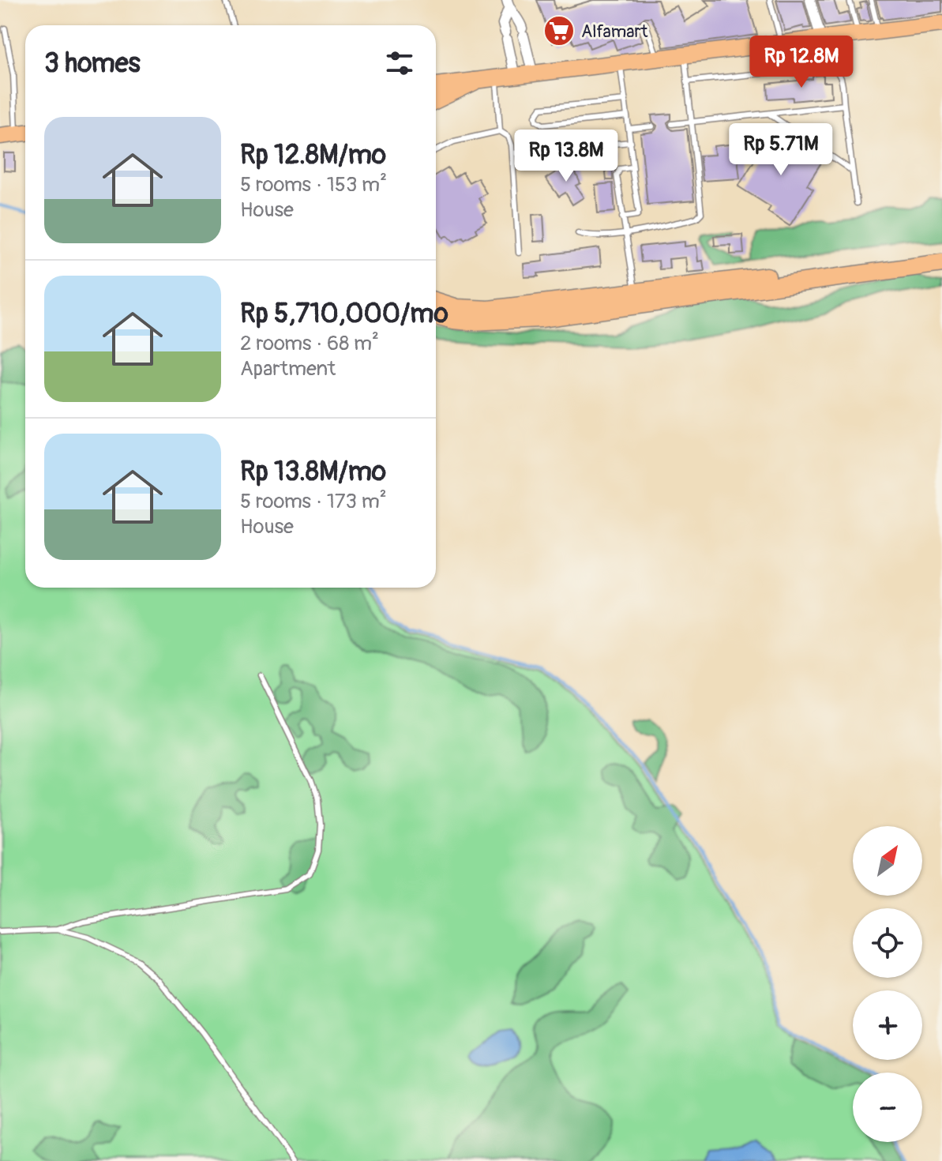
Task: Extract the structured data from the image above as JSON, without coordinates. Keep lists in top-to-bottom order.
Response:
{
  "places": {
    "supermarket": ["Alfamart"]
  },
  "north": "top right",
  "page": {
    "heading": "3 homes",
    "price": ["Rp 12.8M", "Rp 5.71M", "Rp 13.8M"],
    "list": [
      {
        "name": "Rp 12.8M/mo",
        "note": "5 rooms · 153 m² · House"
      },
      {
        "name": "Rp 5,710,000/mo",
        "note": "2 rooms · 68 m² · Apartment"
      },
      {
        "name": "Rp 13.8M/mo",
        "note": "5 rooms · 173 m² · House"
      }
    ],
    "map_buttons": ["+", "−"]
  }
}
